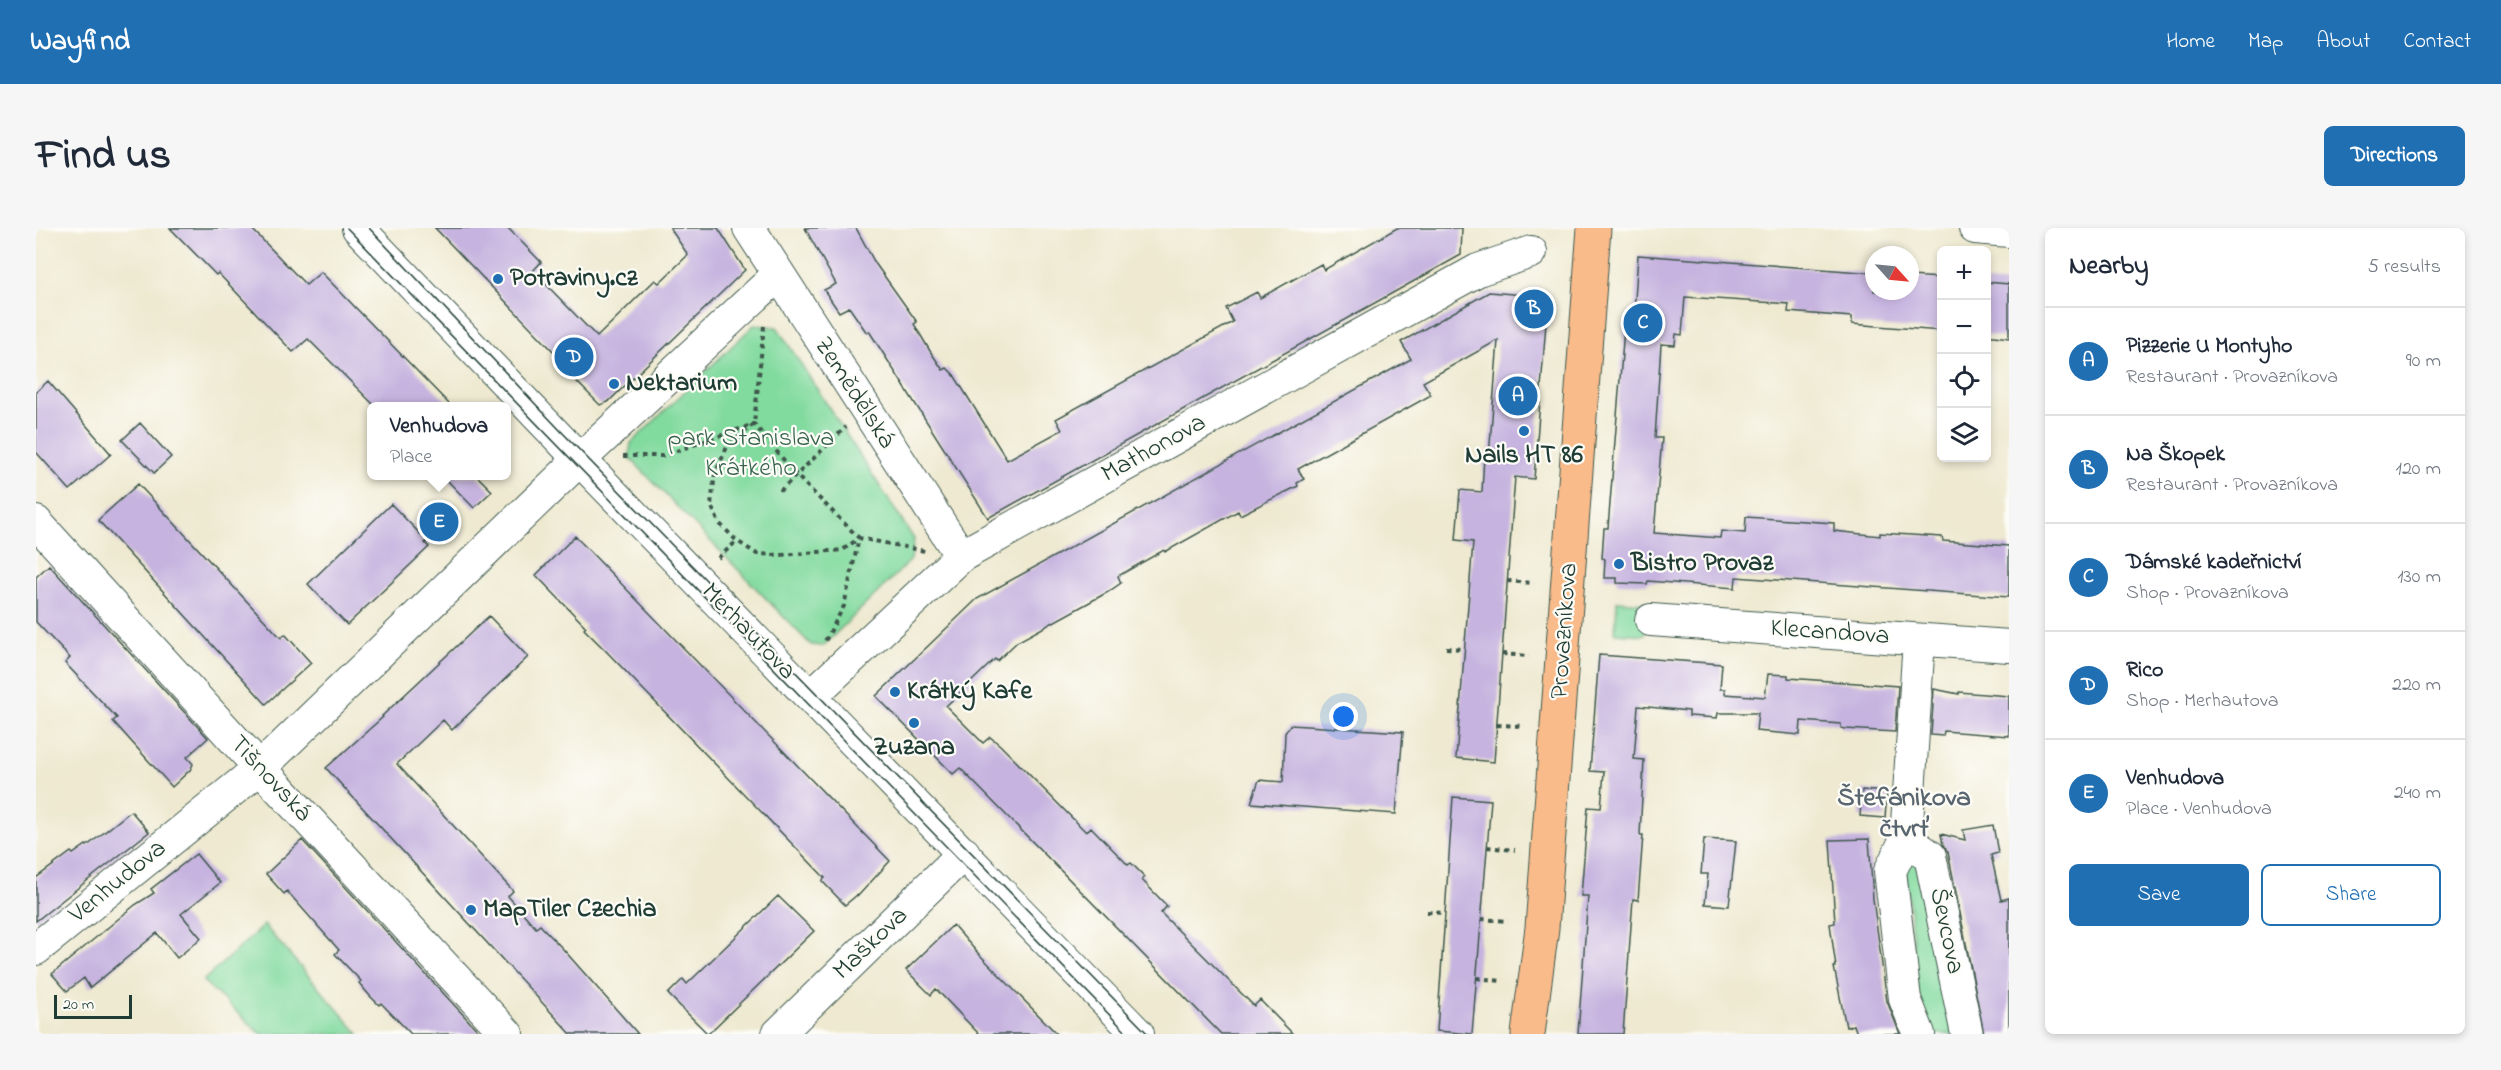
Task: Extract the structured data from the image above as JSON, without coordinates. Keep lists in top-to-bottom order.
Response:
{
  "streets": {
    "main road": ["Provazníkova"],
    "street": [
      "Zemědělská",
      "Mathonova",
      "Merhautova",
      "Klecandova",
      "Tišnovská",
      "Venhudova",
      "Ševcova",
      "Maškova"
    ]
  },
  "crossings": [
    ["Zemědělská", "Mathonova"],
    ["Zemědělská", "Venhudova"],
    ["Mathonova", "Merhautova"],
    ["Merhautova", "Venhudova"],
    ["Merhautova", "Maškova"],
    ["Klecandova", "Ševcova"],
    ["Tišnovská", "Venhudova"]
  ],
  "districts": ["Štefánikova čtvrť"],
  "parks": ["park Stanislava Krátkého"],
  "places": [
    "Potraviny.cz",
    "Nektarium",
    "Nails HT 86",
    "Bistro Provaz",
    "Krátký Kafe",
    "Zuzana",
    "MapTiler Czechia"
  ],
  "scale_bar": "20 m",
  "north": "bottom right",
  "page": {
    "header": "Wayfind",
    "nav": [
      "Home",
      "Map",
      "About",
      "Contact"
    ],
    "title": "Find us",
    "buttons": [
      "Directions",
      ["Save", "Share"]
    ],
    "heading": ["Nearby", "5 results"],
    "map_buttons": ["+", "−"],
    "pins": [
      "B",
      "C",
      "D",
      "A",
      "E"
    ],
    "list": [
      {
        "mark": "A",
        "name": "Pizzerie U Montyho",
        "note": "Restaurant · Provazníkova",
        "value": "90 m"
      },
      {
        "mark": "B",
        "name": "Na Škopek",
        "note": "Restaurant · Provazníkova",
        "value": "120 m"
      },
      {
        "mark": "C",
        "name": "Dámské kadeřnictví",
        "note": "Shop · Provazníkova",
        "value": "130 m"
      },
      {
        "mark": "D",
        "name": "Rico",
        "note": "Shop · Merhautova",
        "value": "220 m"
      },
      {
        "mark": "E",
        "name": "Venhudova",
        "note": "Place · Venhudova",
        "value": "240 m"
      }
    ],
    "popup": ["Venhudova", "Place"],
    "scale": "20 m"
  }
}
